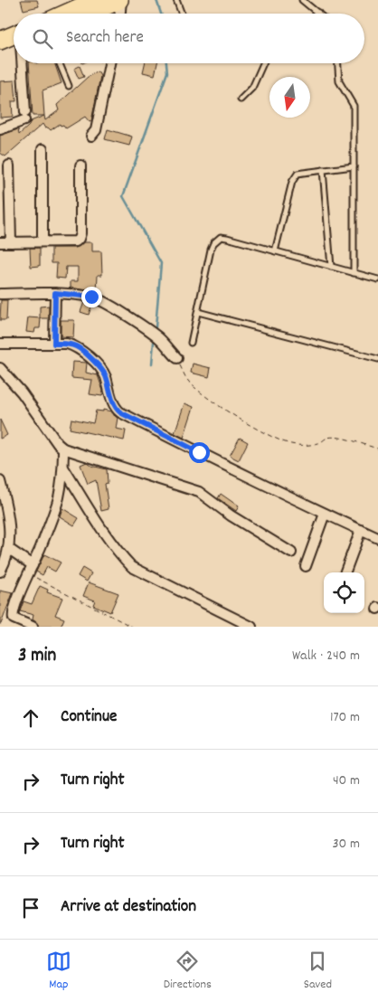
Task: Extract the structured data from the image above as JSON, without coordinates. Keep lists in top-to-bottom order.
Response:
{
  "north": "bottom",
  "page": {
    "search": "Search here",
    "heading": ["3 min", "Walk · 240 m"],
    "list": [
      ["Continue", "170 m"],
      ["Turn right", "40 m"],
      ["Turn right", "30 m"],
      "Arrive at destination"
    ],
    "nav": ["Map", "Directions", "Saved"]
  }
}
